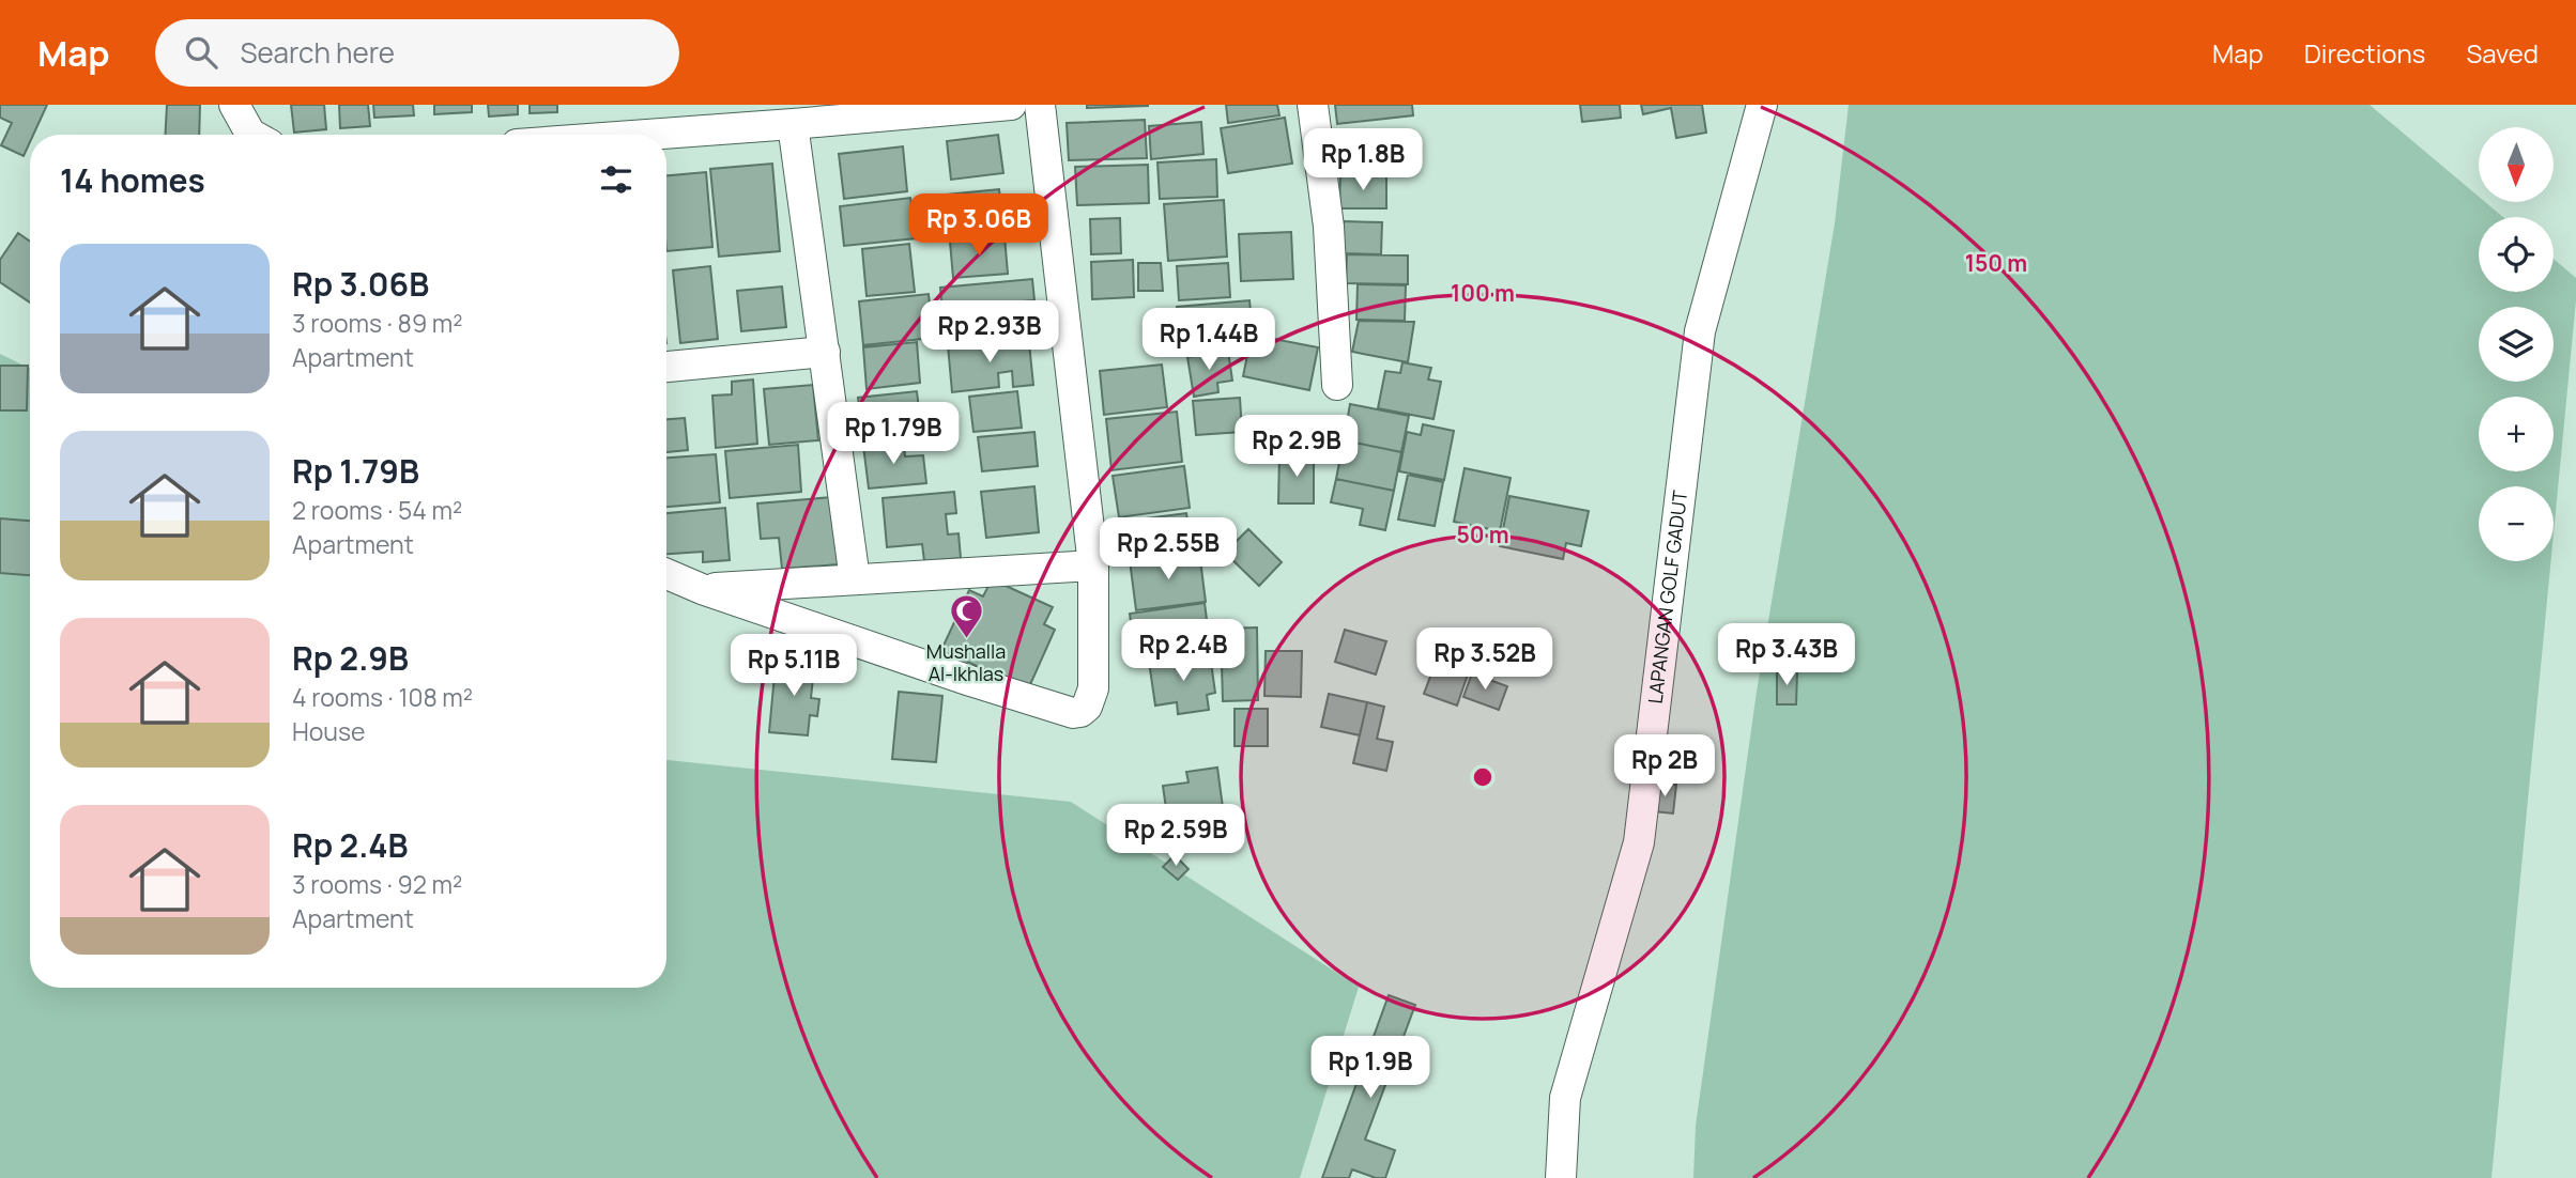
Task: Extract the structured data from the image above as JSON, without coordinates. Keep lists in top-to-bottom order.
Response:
{
  "streets": {
    "street": ["LAPANGAN GOLF GADUT"]
  },
  "places": {
    "mosque": ["Mushalla Al-Ikhlas"]
  },
  "north": "bottom",
  "page": {
    "header": "Map",
    "search": "Search here",
    "nav": ["Map", "Directions", "Saved"],
    "map_buttons": ["+", "−"],
    "price": [
      "Rp 1.8B",
      "Rp 3.06B",
      "Rp 2.93B",
      "Rp 1.44B",
      "Rp 1.79B",
      "Rp 2.9B",
      "Rp 2.55B",
      "Rp 2.4B",
      "Rp 3.43B",
      "Rp 3.52B",
      "Rp 5.11B",
      "Rp 2B",
      "Rp 2.59B",
      "Rp 1.9B"
    ],
    "heading": "14 homes",
    "list": [
      {
        "name": "Rp 3.06B",
        "note": "3 rooms · 89 m² · Apartment"
      },
      {
        "name": "Rp 1.79B",
        "note": "2 rooms · 54 m² · Apartment"
      },
      {
        "name": "Rp 2.9B",
        "note": "4 rooms · 108 m² · House"
      },
      {
        "name": "Rp 2.4B",
        "note": "3 rooms · 92 m² · Apartment"
      }
    ]
  },
  "rings": ["150 m", "100 m", "50 m"]
}
